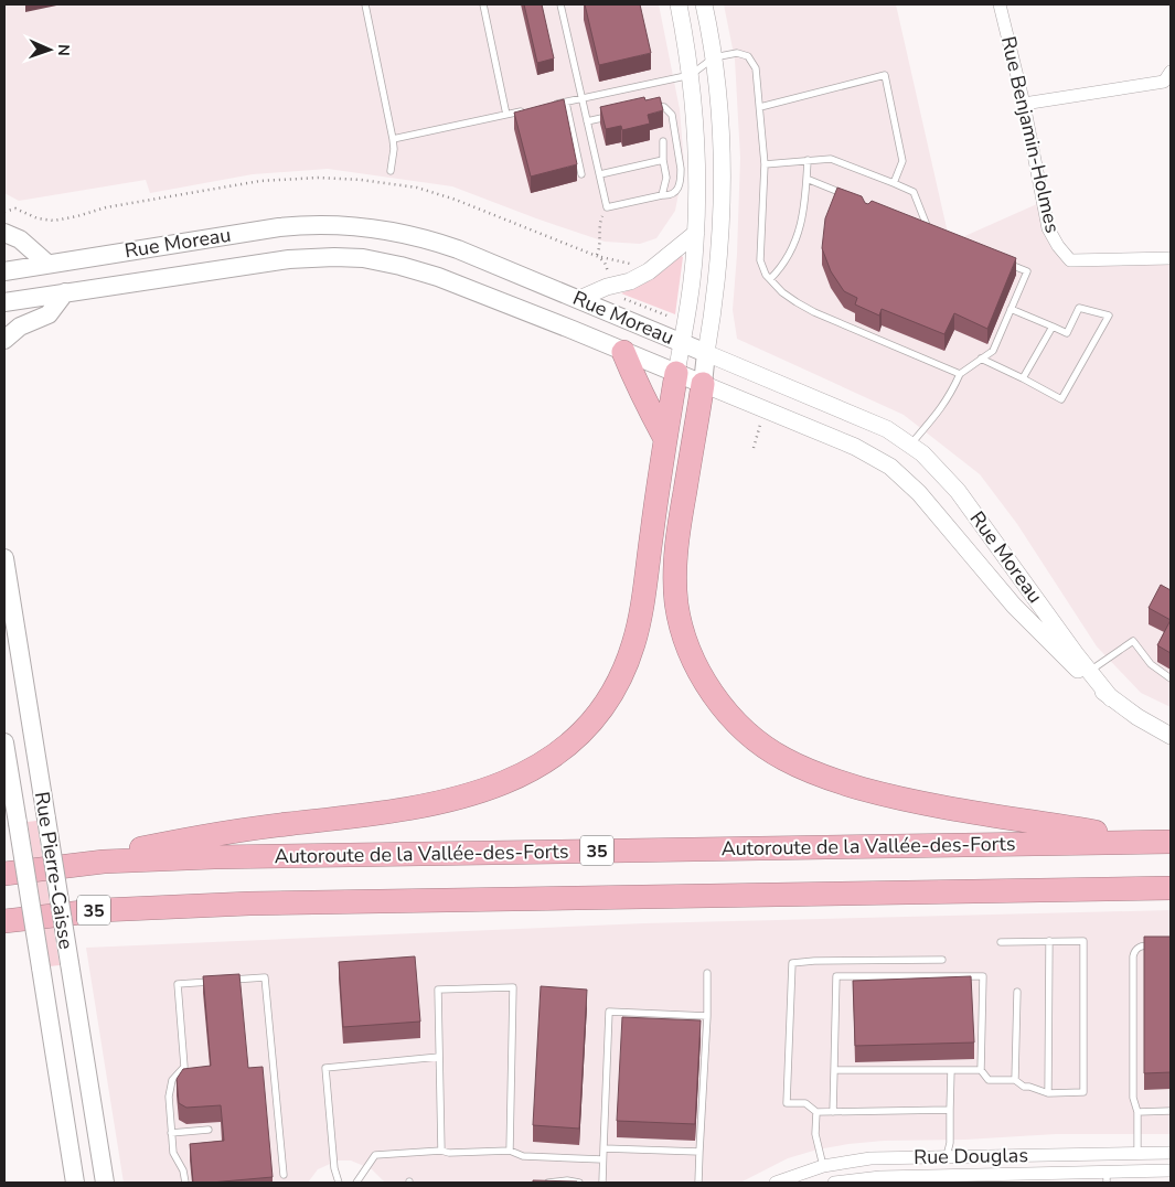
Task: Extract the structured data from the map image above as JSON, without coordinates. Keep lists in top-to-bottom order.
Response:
{
  "streets": {
    "highway": ["Autoroute de la Vallée-des-Forts", "35"],
    "main road": ["Rue Moreau", "Rue Pierre-Caisse"],
    "street": ["Rue Benjamin-Holmes", "Rue Douglas"]
  },
  "north": "right"
}
